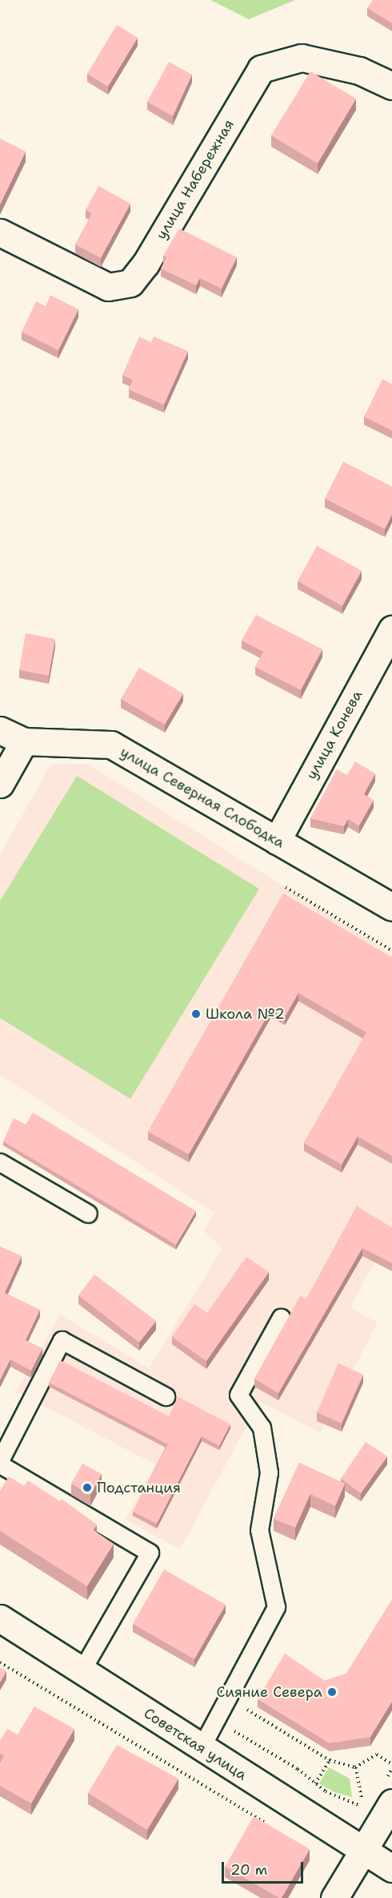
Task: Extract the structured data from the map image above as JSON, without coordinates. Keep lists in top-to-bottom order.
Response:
{
  "streets": {
    "street": [
      "улица Набережная",
      "улица Конева",
      "улица Северная Слободка",
      "Советская улица"
    ]
  },
  "crossings": [
    ["улица Конева", "улица Северная Слободка"]
  ],
  "places": ["Школа №2", "Подстанция", "Сияние Севера"],
  "scale_bar": "20 m"
}
